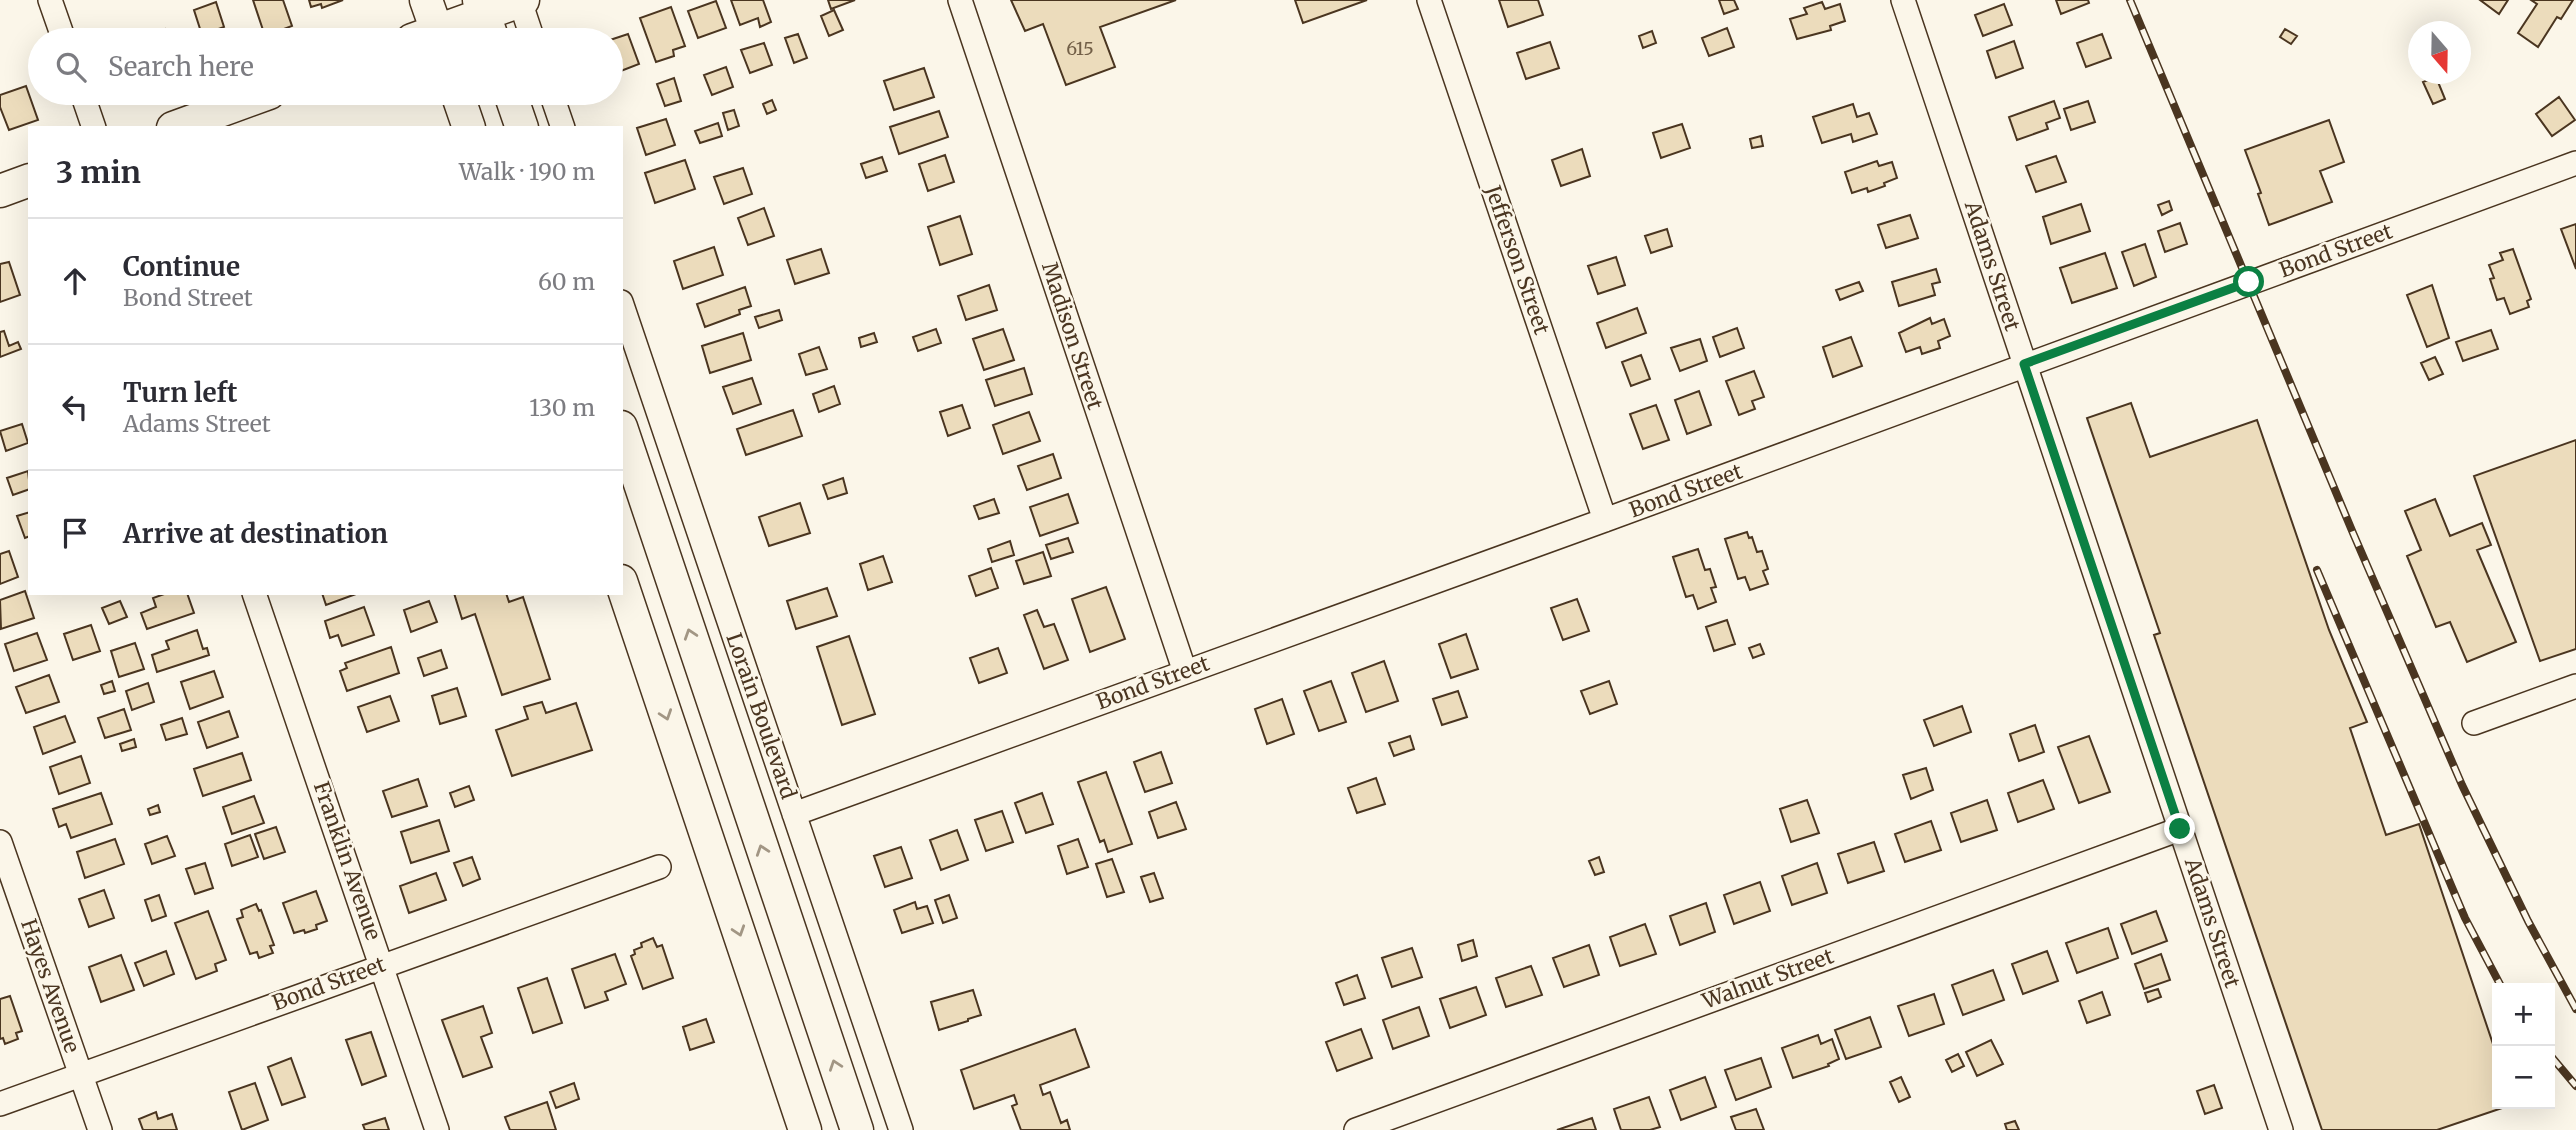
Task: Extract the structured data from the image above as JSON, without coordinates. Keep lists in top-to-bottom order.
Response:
{
  "streets": {
    "main road": ["Lorain Boulevard"],
    "street": [
      "Bond Street",
      "Jefferson Street",
      "Adams Street",
      "Madison Street",
      "Franklin Avenue",
      "Walnut Street",
      "Hayes Avenue"
    ]
  },
  "crossings": [
    ["Bond Street", "Jefferson Street"],
    ["Bond Street", "Adams Street"],
    ["Bond Street", "Madison Street"],
    ["Bond Street", "Lorain Boulevard"],
    ["Bond Street", "Franklin Avenue"],
    ["Bond Street", "Hayes Avenue"],
    ["Adams Street", "Walnut Street"]
  ],
  "house_numbers": ["615"],
  "north": "bottom",
  "page": {
    "search": "Search here",
    "heading": ["3 min", "Walk · 190 m"],
    "list": [
      ["Continue", "Bond Street", "60 m"],
      ["Turn left", "Adams Street", "130 m"],
      "Arrive at destination"
    ],
    "map_buttons": ["+", "−"]
  }
}
